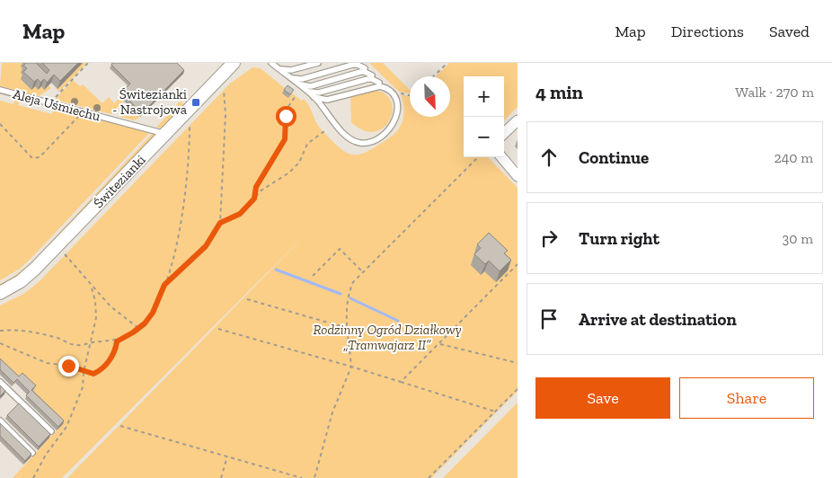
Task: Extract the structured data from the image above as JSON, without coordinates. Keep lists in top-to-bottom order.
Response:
{
  "streets": {
    "street": ["Świtezianki"],
    "lane": ["Aleja Uśmiechu"]
  },
  "crossings": [
    ["Aleja Uśmiechu", "Świtezianki"]
  ],
  "parks": ["Rodzinny Ogród Działkowy „Tramwajarz II”"],
  "places": {
    "transit": ["Świtezianki - Nastrojowa"]
  },
  "north": "bottom right",
  "page": {
    "header": "Map",
    "nav": ["Map", "Directions", "Saved"],
    "heading": ["4 min", "Walk · 270 m"],
    "map_buttons": ["+", "−"],
    "list": [
      ["Continue", "240 m"],
      ["Turn right", "30 m"],
      "Arrive at destination"
    ],
    "buttons": ["Save", "Share"]
  }
}
